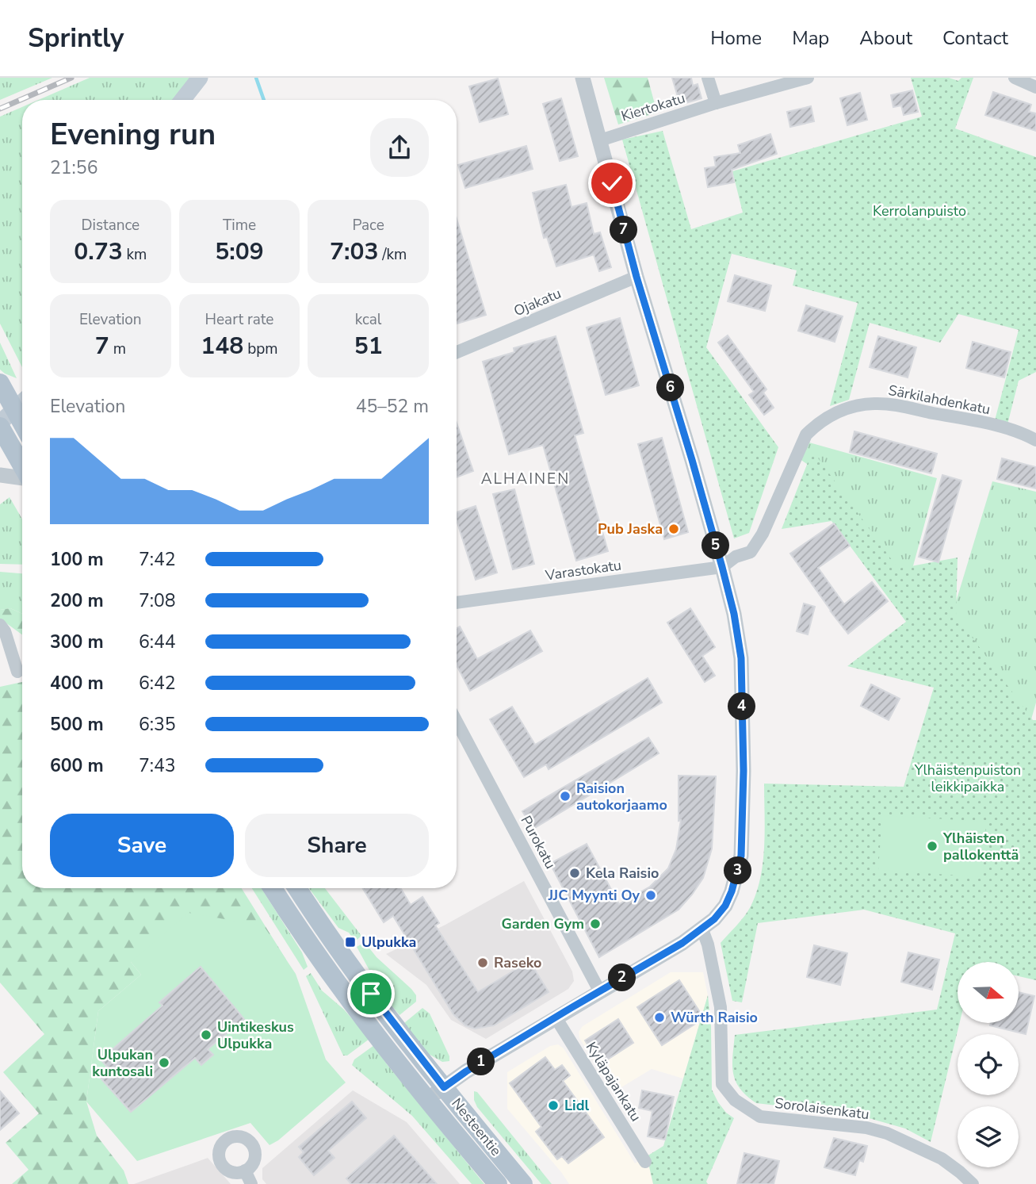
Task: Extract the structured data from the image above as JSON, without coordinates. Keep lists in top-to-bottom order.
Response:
{
  "streets": {
    "main road": ["Nesteentie"],
    "street": [
      "Kiertokatu",
      "Ojakatu",
      "Särkilahdenkatu",
      "Varastokatu",
      "Purokatu",
      "Kyläpajankatu",
      "Sorolaisenkatu"
    ]
  },
  "crossings": [
    ["Särkilahdenkatu", "Varastokatu"]
  ],
  "districts": ["ALHAINEN"],
  "parks": ["Kerrolanpuisto", "Ylhäistenpuiston leikkipaikka"],
  "places": {
    "other": [
      "Pub Jaska",
      "Raision autokorjaamo",
      "Ylhäisten pallokenttä",
      "Kela Raisio",
      "JJC Myynti Oy",
      "Garden Gym",
      "Raseko",
      "Würth Raisio",
      "Uintikeskus Ulpukka",
      "Ulpukan kuntosali",
      "Lidl"
    ],
    "transit": ["Ulpukka"]
  },
  "north": "right",
  "page": {
    "header": "Sprintly",
    "nav": [
      "Home",
      "Map",
      "About",
      "Contact"
    ],
    "heading": ["Evening run", "21:56"],
    "stats": [
      ["Distance", "0.73 km"],
      ["Time", "5:09"],
      ["Pace", "7:03 /km"],
      ["Elevation", "7 m"],
      ["Heart rate", "148 bpm"],
      ["kcal", "51"]
    ],
    "pins": [
      "7",
      "6",
      "5",
      "4",
      "3",
      "2",
      "1"
    ],
    "chart": ["Elevation", "45–52 m"],
    "list": [
      {
        "name": "100 m",
        "note": "7:42"
      },
      {
        "name": "200 m",
        "note": "7:08"
      },
      {
        "name": "300 m",
        "note": "6:44"
      },
      {
        "name": "400 m",
        "note": "6:42"
      },
      {
        "name": "500 m",
        "note": "6:35"
      },
      {
        "name": "600 m",
        "note": "7:43"
      }
    ],
    "buttons": ["Save", "Share"]
  }
}
